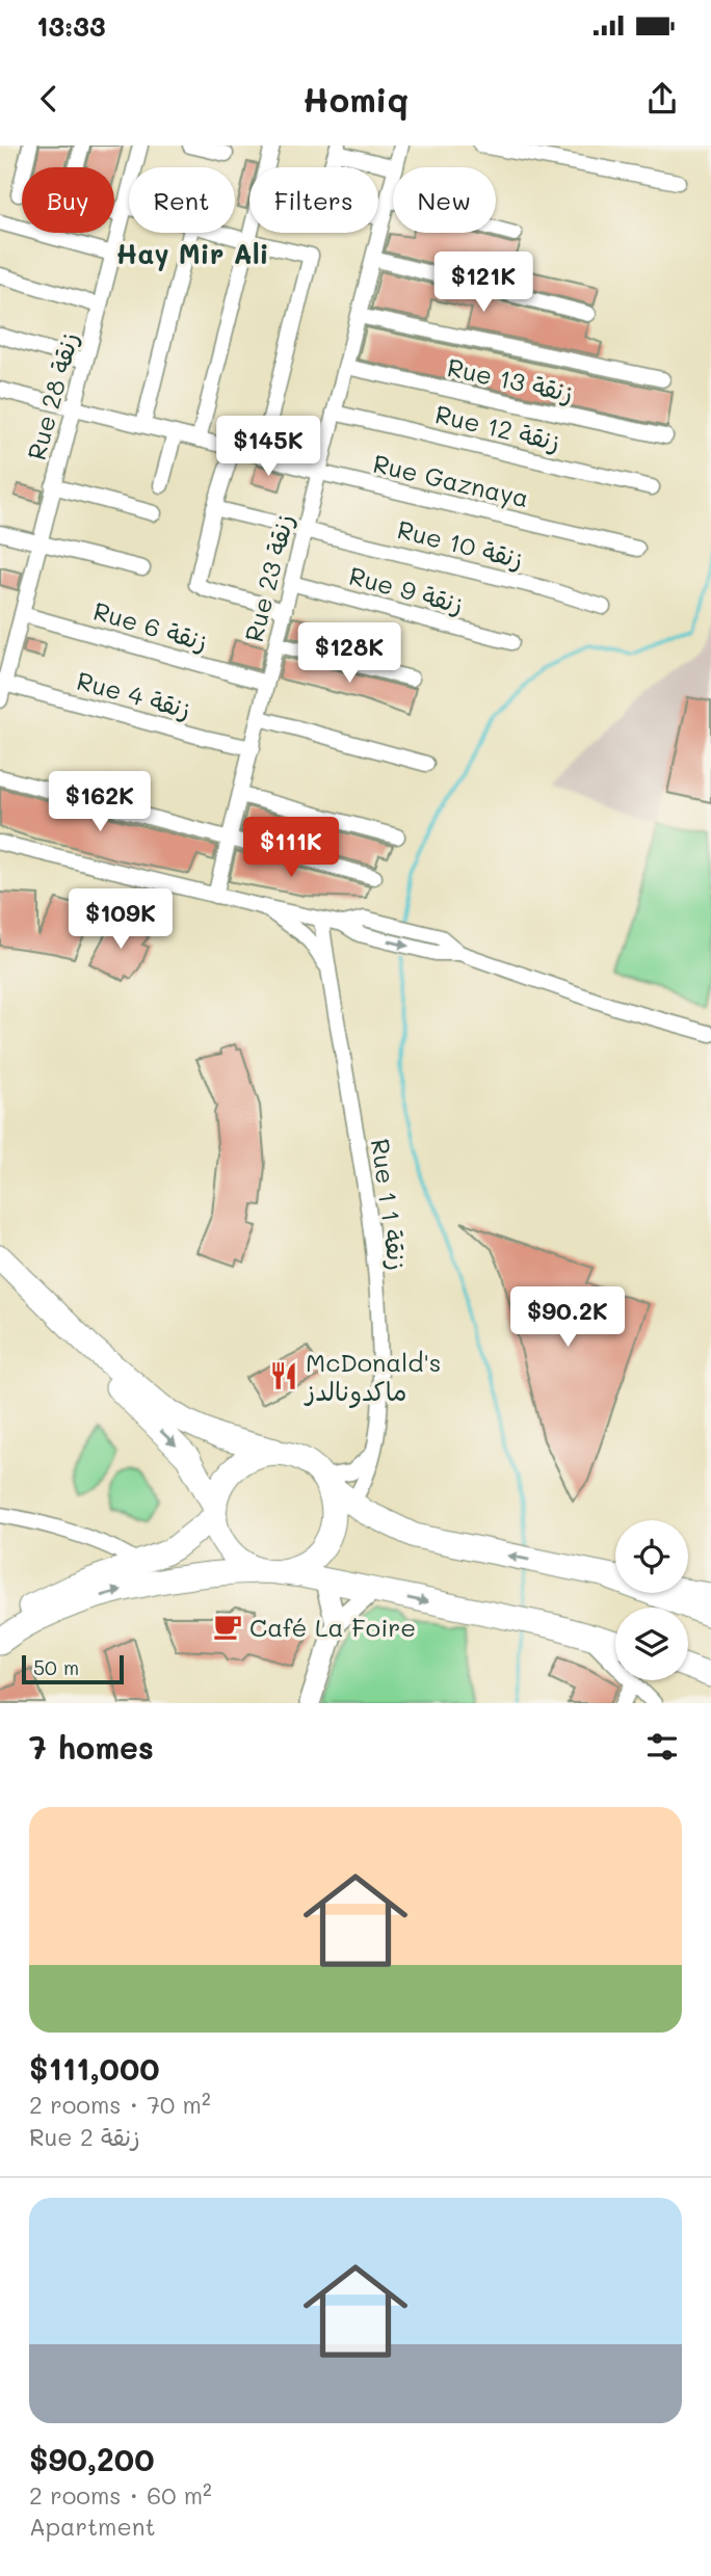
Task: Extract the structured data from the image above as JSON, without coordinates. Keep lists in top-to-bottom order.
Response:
{
  "streets": {
    "street": [
      "Rue 13 زنقة",
      "Rue 28 زنقة",
      "Rue 12 زنقة",
      "Rue Gaznaya",
      "Rue 10 زنقة",
      "Rue 23 زنقة",
      "Rue 9 زنقة",
      "Rue 6 زنقة",
      "Rue 4 زنقة",
      "Rue 1 زنقة 1"
    ]
  },
  "crossings": [
    ["Rue 13 زنقة", "Rue 23 زنقة"],
    ["Rue 28 زنقة", "Rue Gaznaya"],
    ["Rue 28 زنقة", "Rue 6 زنقة"],
    ["Rue 28 زنقة", "Rue 4 زنقة"],
    ["Rue 12 زنقة", "Rue 23 زنقة"],
    ["Rue Gaznaya", "Rue 23 زنقة"],
    ["Rue 10 زنقة", "Rue 23 زنقة"],
    ["Rue 23 زنقة", "Rue 9 زنقة"],
    ["Rue 23 زنقة", "Rue 6 زنقة"],
    ["Rue 23 زنقة", "Rue 4 زنقة"],
    ["Rue 23 زنقة", "Rue 1 زنقة 1"]
  ],
  "districts": ["Hay Mir Ali"],
  "places": {
    "restaurant": ["McDonald's ماكدونالدز"],
    "cafe": ["Café La Foire"]
  },
  "scale_bar": "50 m",
  "page": {
    "status": "13:33",
    "header": "Homiq",
    "chip": [
      "Buy",
      "Rent",
      "Filters",
      "New"
    ],
    "price": [
      "$121K",
      "$145K",
      "$128K",
      "$162K",
      "$111K",
      "$109K",
      "$90.2K"
    ],
    "scale": "50 m",
    "heading": "7 homes",
    "list": [
      {
        "name": "$111,000",
        "note": "2 rooms · 70 m² · Rue 2 زنقة"
      },
      {
        "name": "$90,200",
        "note": "2 rooms · 60 m² · Apartment"
      }
    ]
  }
}
